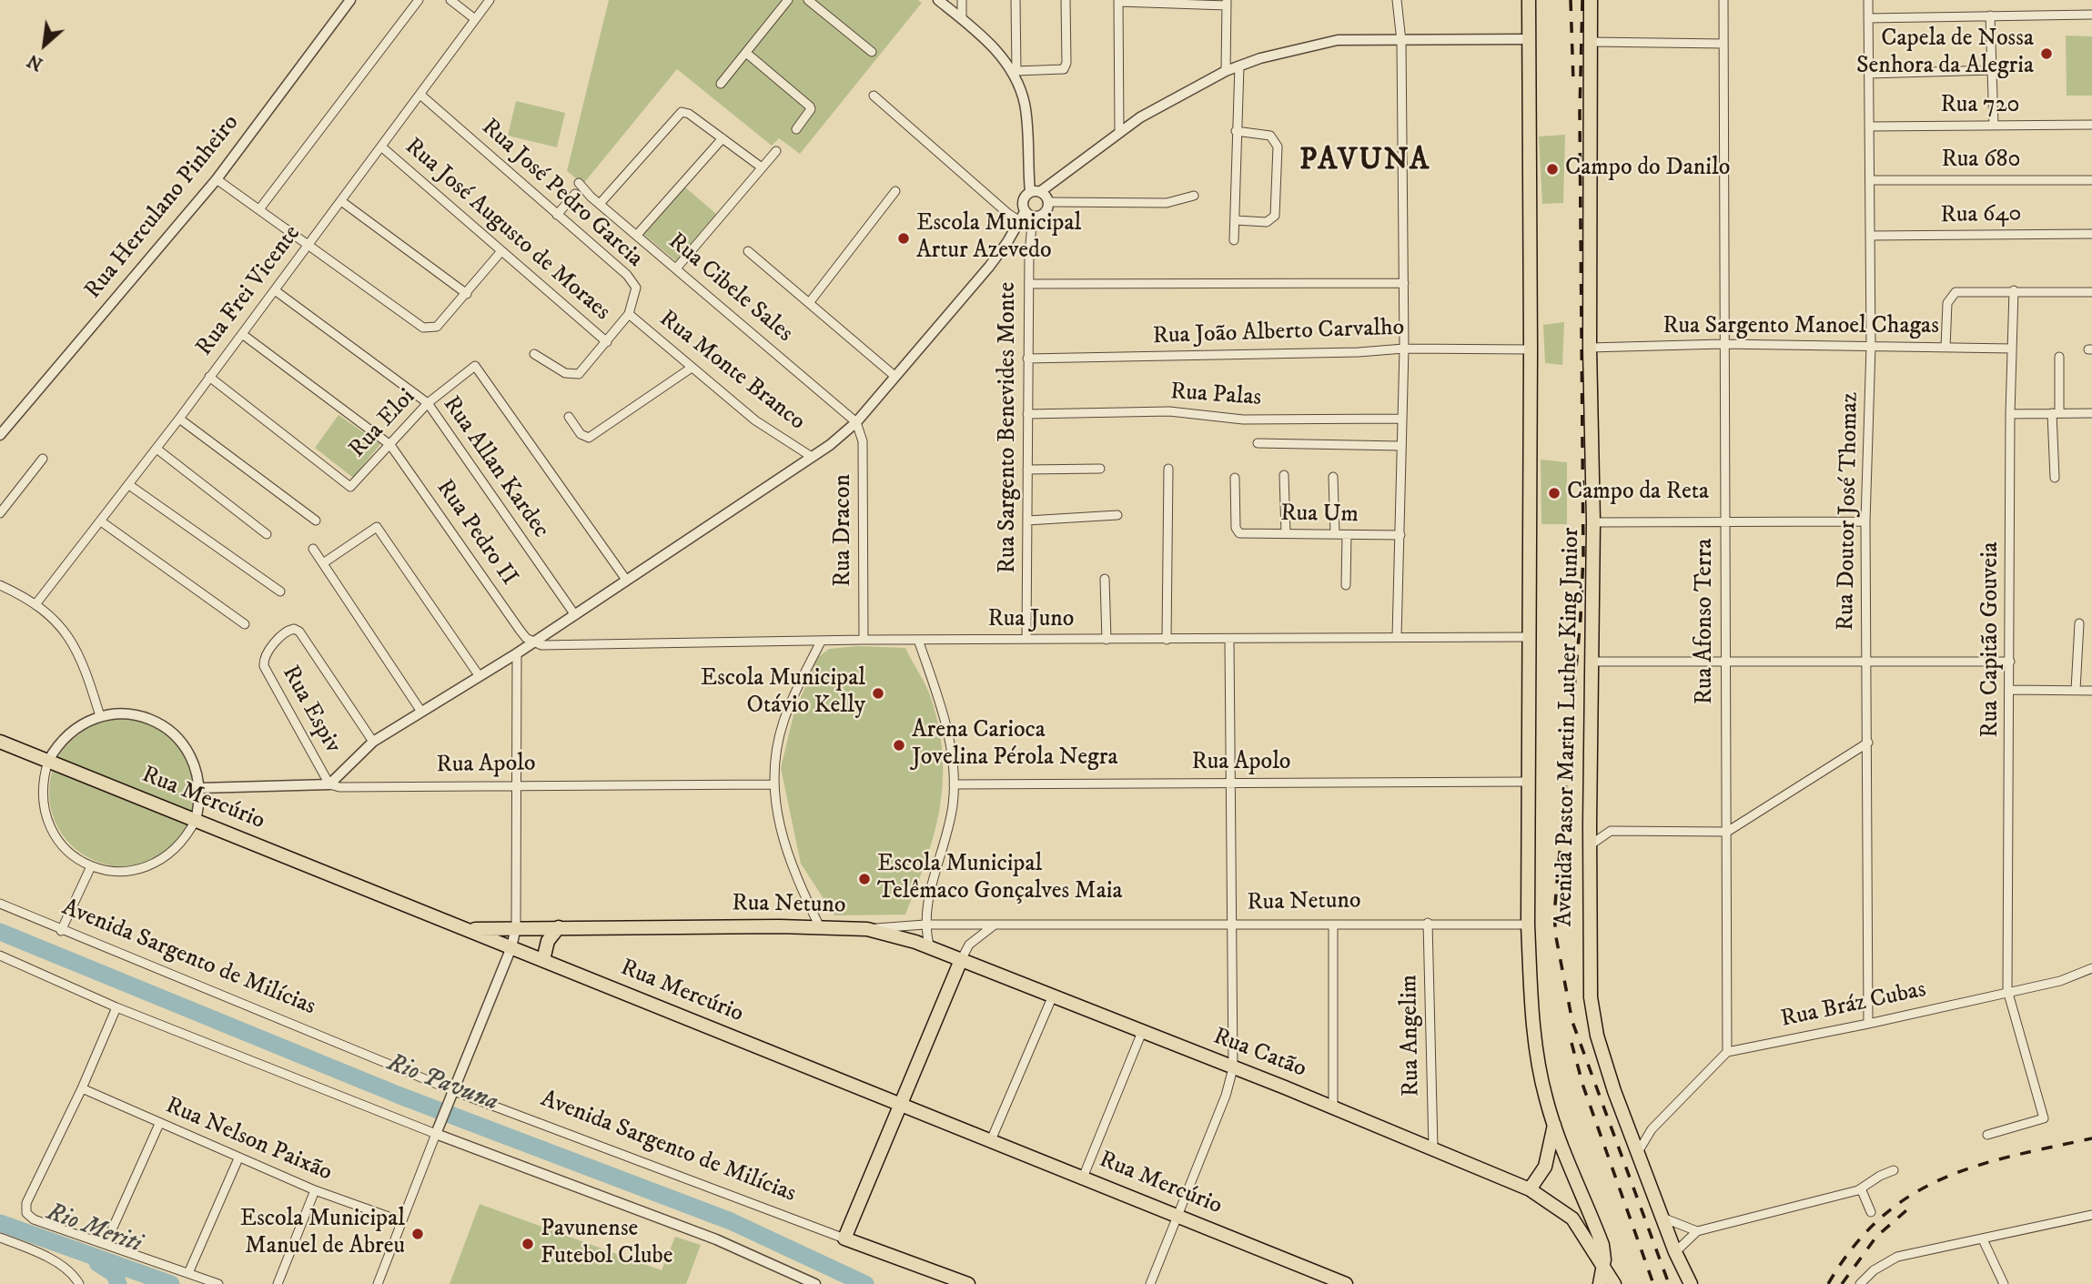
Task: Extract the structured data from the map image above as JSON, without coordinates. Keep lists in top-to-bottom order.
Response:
{
  "streets": {
    "main road": [
      "Avenida Pastor Martin Luther King Junior",
      "Rua Mercúrio",
      "Rua Netuno",
      "Avenida Sargento de Milícias",
      "Rua Catão"
    ],
    "street": [
      "Rua 720",
      "Rua 680",
      "Rua José Pedro Garcia",
      "Rua Herculano Pinheiro",
      "Rua 640",
      "Rua José Augusto de Moraes",
      "Rua Cibele Sales",
      "Rua Frei Vicente",
      "Rua Sargento Manoel Chagas",
      "Rua João Alberto Carvalho",
      "Rua Monte Branco",
      "Rua Palas",
      "Rua Eloi",
      "Rua Sargento Benevides Monte",
      "Rua Allan Kardec",
      "Rua Doutor José Thomaz",
      "Rua Um",
      "Rua Dracon",
      "Rua Pedro II",
      "Rua Juno",
      "Rua Afonso Terra",
      "Rua Capitão Gouveia",
      "Rua Espiv",
      "Rua Apolo",
      "Rua Bráz Cubas",
      "Rua Angelim",
      "Rua Nelson Paixão"
    ]
  },
  "crossings": [
    ["Rua 720", "Rua Doutor José Thomaz"],
    ["Rua 680", "Rua Doutor José Thomaz"],
    ["Rua José Pedro Garcia", "Rua José Augusto de Moraes"],
    ["Rua José Pedro Garcia", "Rua Frei Vicente"],
    ["Rua José Pedro Garcia", "Rua Monte Branco"],
    ["Rua 640", "Rua Doutor José Thomaz"],
    ["Rua José Augusto de Moraes", "Rua Frei Vicente"],
    ["Rua Cibele Sales", "Rua Dracon"],
    ["Rua Frei Vicente", "Rua Eloi"],
    ["Rua Frei Vicente", "Rua Allan Kardec"],
    ["Rua Frei Vicente", "Rua Pedro II"],
    ["Rua Sargento Manoel Chagas", "Rua Doutor José Thomaz"],
    ["Rua Sargento Manoel Chagas", "Rua Afonso Terra"],
    ["Rua Sargento Manoel Chagas", "Rua Capitão Gouveia"],
    ["Rua Sargento Manoel Chagas", "Avenida Pastor Martin Luther King Junior"],
    ["Rua João Alberto Carvalho", "Rua Sargento Benevides Monte"],
    ["Rua João Alberto Carvalho", "Avenida Pastor Martin Luther King Junior"],
    ["Rua Palas", "Rua Sargento Benevides Monte"],
    ["Rua Eloi", "Rua Allan Kardec"],
    ["Rua Eloi", "Rua Pedro II"],
    ["Rua Sargento Benevides Monte", "Rua Juno"],
    ["Rua Doutor José Thomaz", "Rua Bráz Cubas"],
    ["Rua Dracon", "Rua Juno"],
    ["Rua Pedro II", "Rua Juno"],
    ["Rua Juno", "Avenida Pastor Martin Luther King Junior"],
    ["Rua Afonso Terra", "Rua Bráz Cubas"],
    ["Rua Capitão Gouveia", "Rua Bráz Cubas"],
    ["Rua Espiv", "Rua Apolo"],
    ["Avenida Pastor Martin Luther King Junior", "Rua Apolo"],
    ["Avenida Pastor Martin Luther King Junior", "Rua Netuno"],
    ["Avenida Pastor Martin Luther King Junior", "Rua Catão"],
    ["Rua Mercúrio", "Rua Netuno"],
    ["Rua Netuno", "Rua Angelim"],
    ["Rua Netuno", "Rua Catão"],
    ["Rua Angelim", "Rua Catão"]
  ],
  "districts": ["PAVUNA"],
  "water": ["Rio Pavuna", "Rio Meriti"],
  "places": [
    "Capela de Nossa Senhora da Alegria",
    "Campo do Danilo",
    "Escola Municipal Artur Azevedo",
    "Campo da Reta",
    "Escola Municipal Otávio Kelly",
    "Arena Carioca Jovelina Pérola Negra",
    "Escola Municipal Telêmaco Gonçalves Maia",
    "Escola Municipal Manuel de Abreu",
    "Pavunense Futebol Clube"
  ],
  "north": "bottom left"
}
